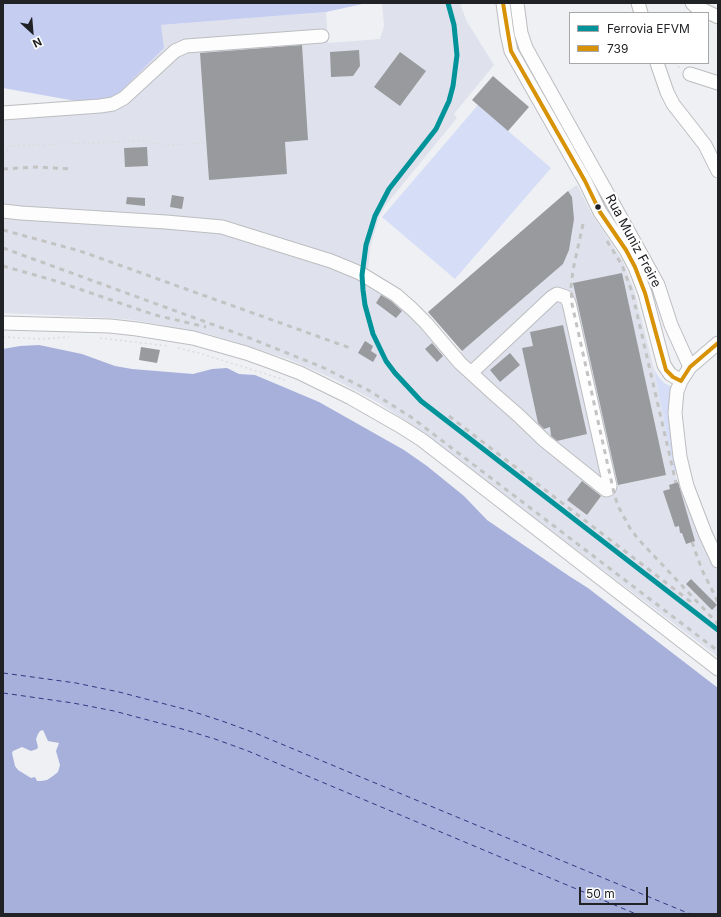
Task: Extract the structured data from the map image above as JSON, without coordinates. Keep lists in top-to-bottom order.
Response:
{
  "streets": {
    "street": ["Rua Muniz Freire"]
  },
  "lines": ["rail line EFVM", "transit line 739"],
  "legend": ["Ferrovia EFVM", "739"],
  "scale_bar": "50 m",
  "north": "bottom right"
}
